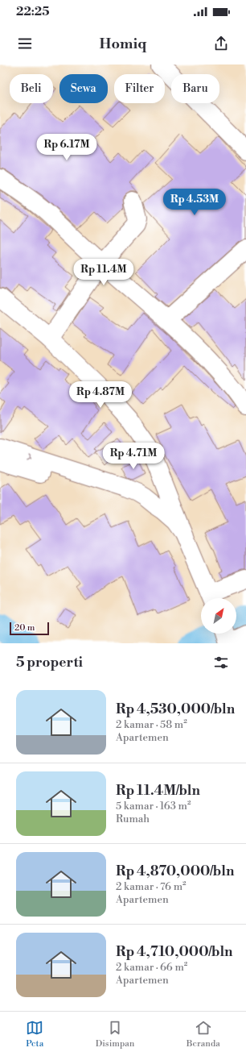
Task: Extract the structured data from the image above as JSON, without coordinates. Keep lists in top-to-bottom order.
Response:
{
  "scale_bar": "20 m",
  "north": "top right",
  "page": {
    "status": "22:25",
    "header": "Homiq",
    "chip": [
      "Beli",
      "Sewa",
      "Filter",
      "Baru"
    ],
    "price": [
      "Rp 6.17M",
      "Rp 4.53M",
      "Rp 11.4M",
      "Rp 4.87M",
      "Rp 4.71M"
    ],
    "scale": "20 m",
    "heading": "5 properti",
    "list": [
      {
        "name": "Rp 4,530,000/bln",
        "note": "2 kamar · 58 m² · Apartemen"
      },
      {
        "name": "Rp 11.4M/bln",
        "note": "5 kamar · 163 m² · Rumah"
      },
      {
        "name": "Rp 4,870,000/bln",
        "note": "2 kamar · 76 m² · Apartemen"
      },
      {
        "name": "Rp 4,710,000/bln",
        "note": "2 kamar · 66 m² · Apartemen"
      }
    ],
    "tabs": ["Peta", "Disimpan", "Beranda"]
  }
}
